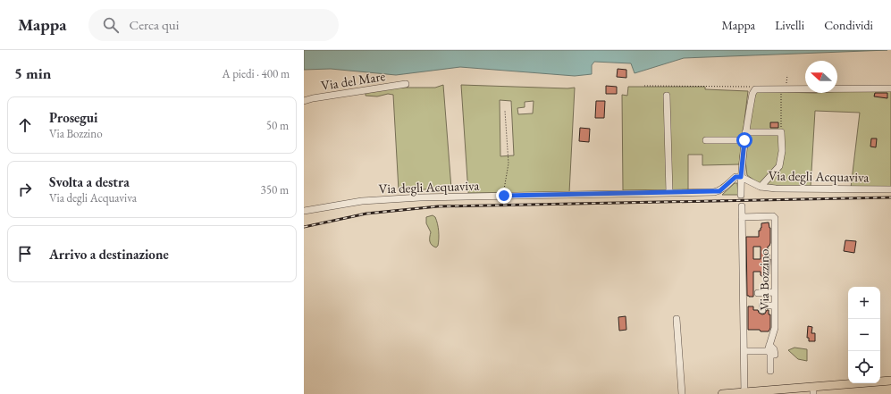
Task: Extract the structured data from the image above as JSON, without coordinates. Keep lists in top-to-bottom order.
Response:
{
  "streets": {
    "street": ["Via del Mare", "Via degli Acquaviva", "Via Bozzino"]
  },
  "north": "left",
  "page": {
    "header": "Mappa",
    "search": "Cerca qui",
    "nav": ["Mappa", "Livelli", "Condividi"],
    "heading": ["5 min", "A piedi · 400 m"],
    "list": [
      ["Prosegui", "Via Bozzino", "50 m"],
      ["Svolta a destra", "Via degli Acquaviva", "350 m"],
      "Arrivo a destinazione"
    ],
    "map_buttons": ["+", "−"]
  }
}
